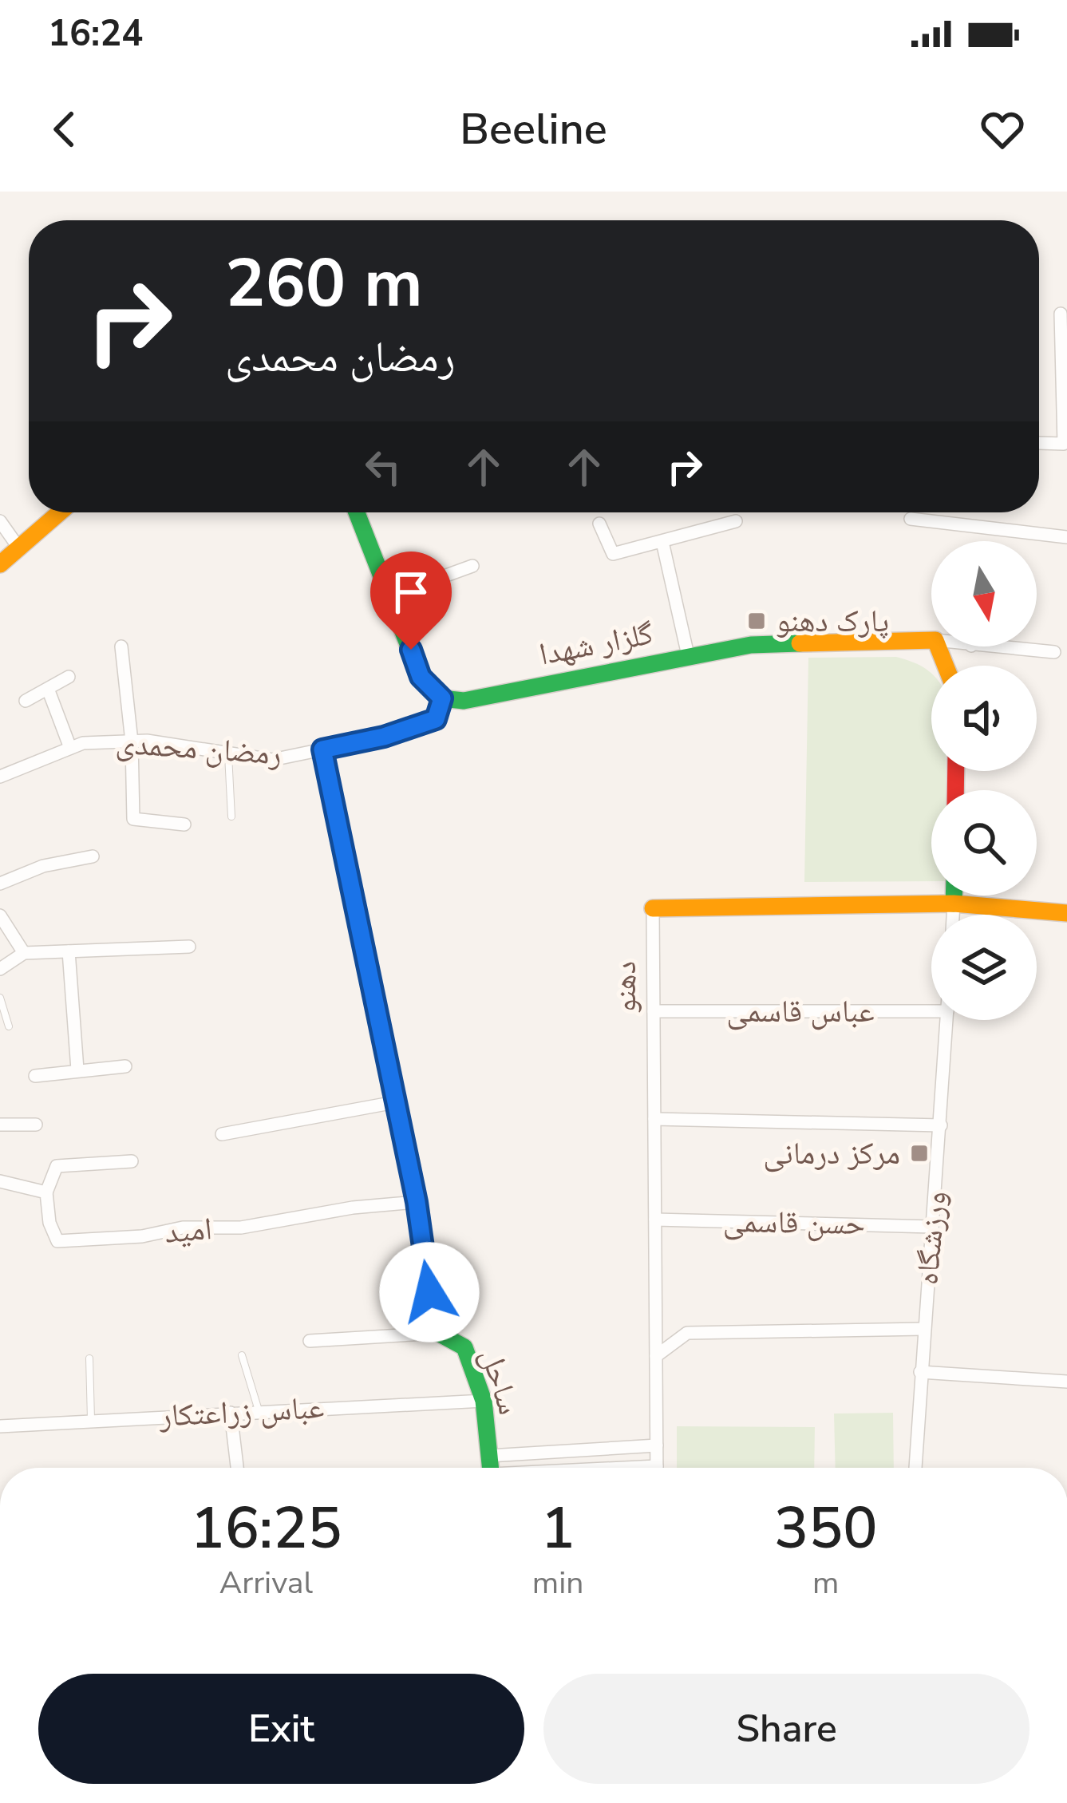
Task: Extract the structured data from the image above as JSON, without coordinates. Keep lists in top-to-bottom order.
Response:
{
  "streets": {
    "street": [
      "گلزار شهدا",
      "رمضان محمدی",
      "دهنو",
      "عباس قاسمی",
      "حسن قاسمی",
      "امید",
      "ورزشگاه",
      "ساحل",
      "عباس زراعتکار"
    ]
  },
  "crossings": [
    ["گلزار شهدا", "رمضان محمدی"],
    ["رمضان محمدی", "ساحل"],
    ["دهنو", "عباس قاسمی"],
    ["دهنو", "حسن قاسمی"],
    ["حسن قاسمی", "ورزشگاه"],
    ["امید", "ساحل"],
    ["ساحل", "عباس زراعتکار"]
  ],
  "places": {
    "transit": ["پارک دهنو", "مرکز درمانی"]
  },
  "north": "bottom",
  "page": {
    "status": "16:24",
    "header": "Beeline",
    "turn": ["260 m", "رمضان محمدی"],
    "eta": [
      "16:25",
      "Arrival",
      "1",
      "min",
      "350",
      "m"
    ],
    "buttons": ["Exit", "Share"]
  }
}
